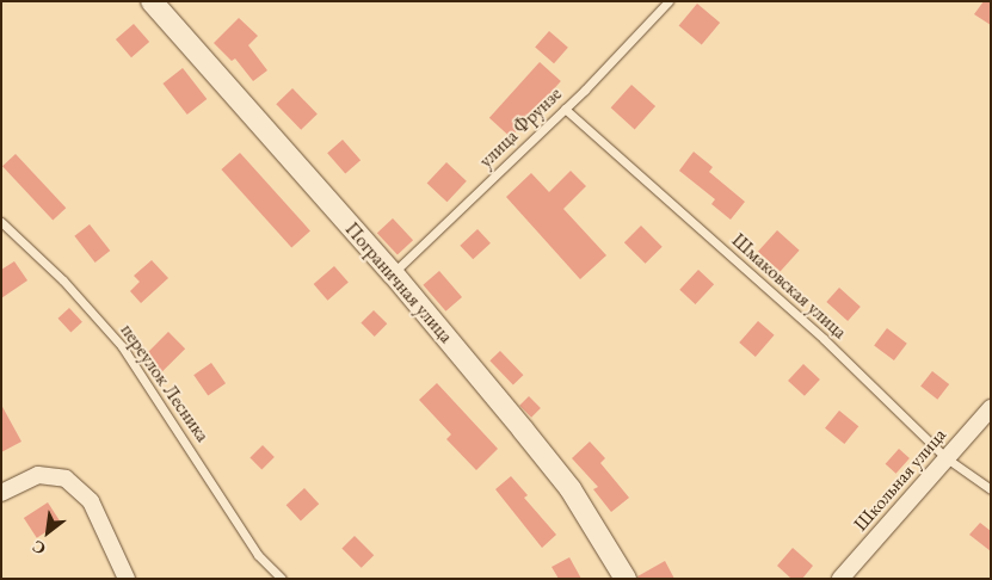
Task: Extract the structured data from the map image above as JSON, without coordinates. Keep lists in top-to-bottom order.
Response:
{
  "streets": {
    "street": ["Пограничная улица", "Школьная улица"],
    "lane": ["улица Фрунзе", "Шмаковская улица", "переулок Лесника"]
  },
  "crossings": [
    ["улица Фрунзе", "Пограничная улица"],
    ["улица Фрунзе", "Шмаковская улица"],
    ["Шмаковская улица", "Школьная улица"]
  ],
  "north": "bottom left"
}
